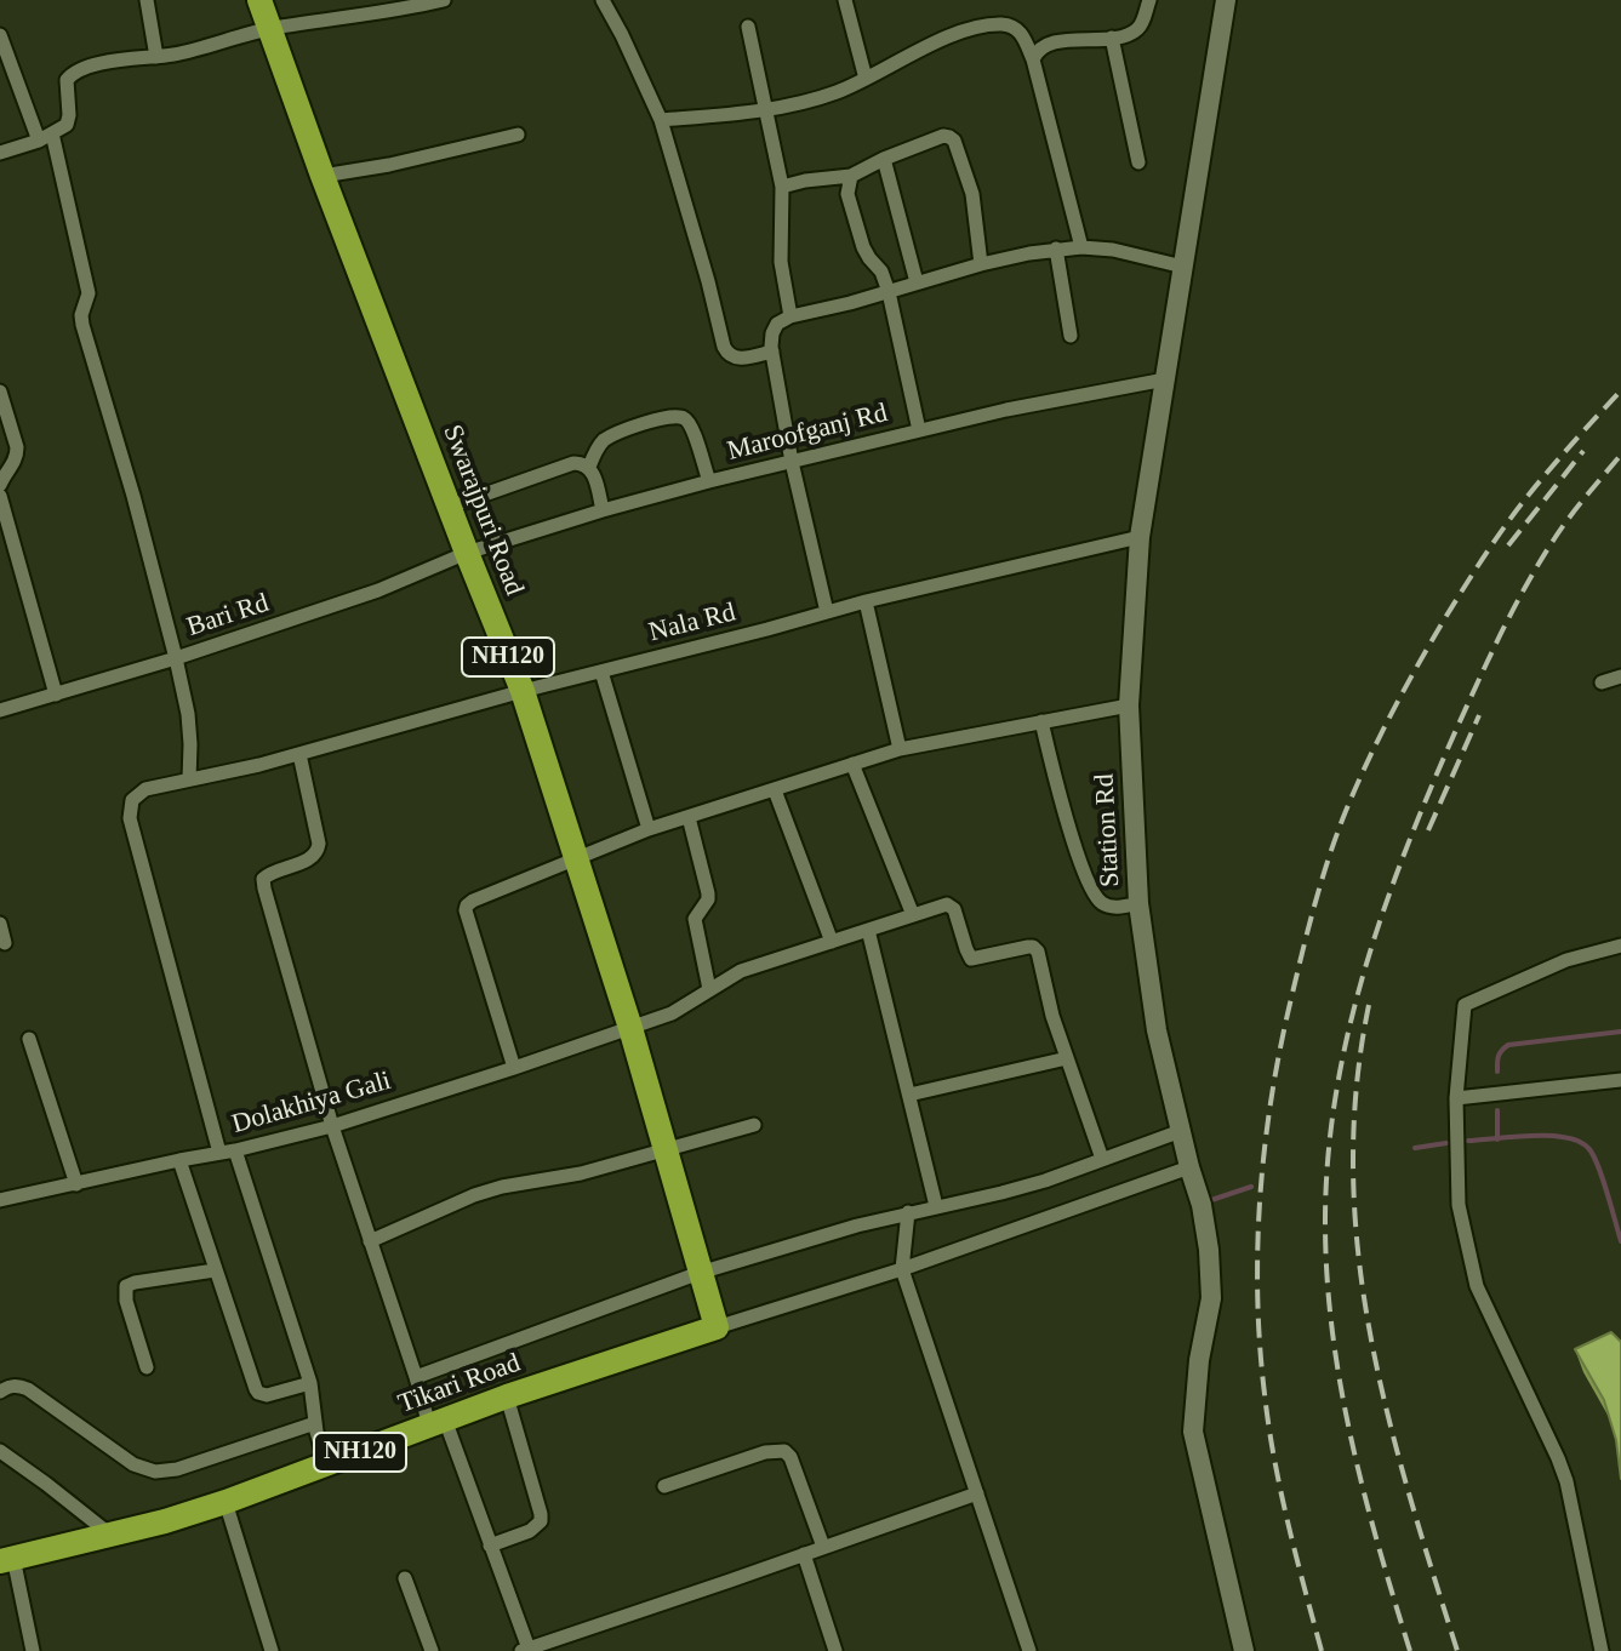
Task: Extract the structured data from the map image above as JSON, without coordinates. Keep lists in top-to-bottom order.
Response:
{
  "streets": {
    "highway": ["Swarajpuri Road", "NH120", "Tikari Road"],
    "street": [
      "Maroofganj Rd",
      "Bari Rd",
      "Nala Rd",
      "Station Rd",
      "Dolakhiya Gali"
    ]
  },
  "crossings": [
    ["Maroofganj Rd", "Swarajpuri Road"],
    ["Maroofganj Rd", "Bari Rd"],
    ["Maroofganj Rd", "Station Rd"],
    ["Swarajpuri Road", "Bari Rd"],
    ["Swarajpuri Road", "Nala Rd"],
    ["Swarajpuri Road", "Dolakhiya Gali"],
    ["Swarajpuri Road", "Tikari Road"],
    ["Nala Rd", "Station Rd"],
    ["Nala Rd", "Dolakhiya Gali"]
  ]
}
